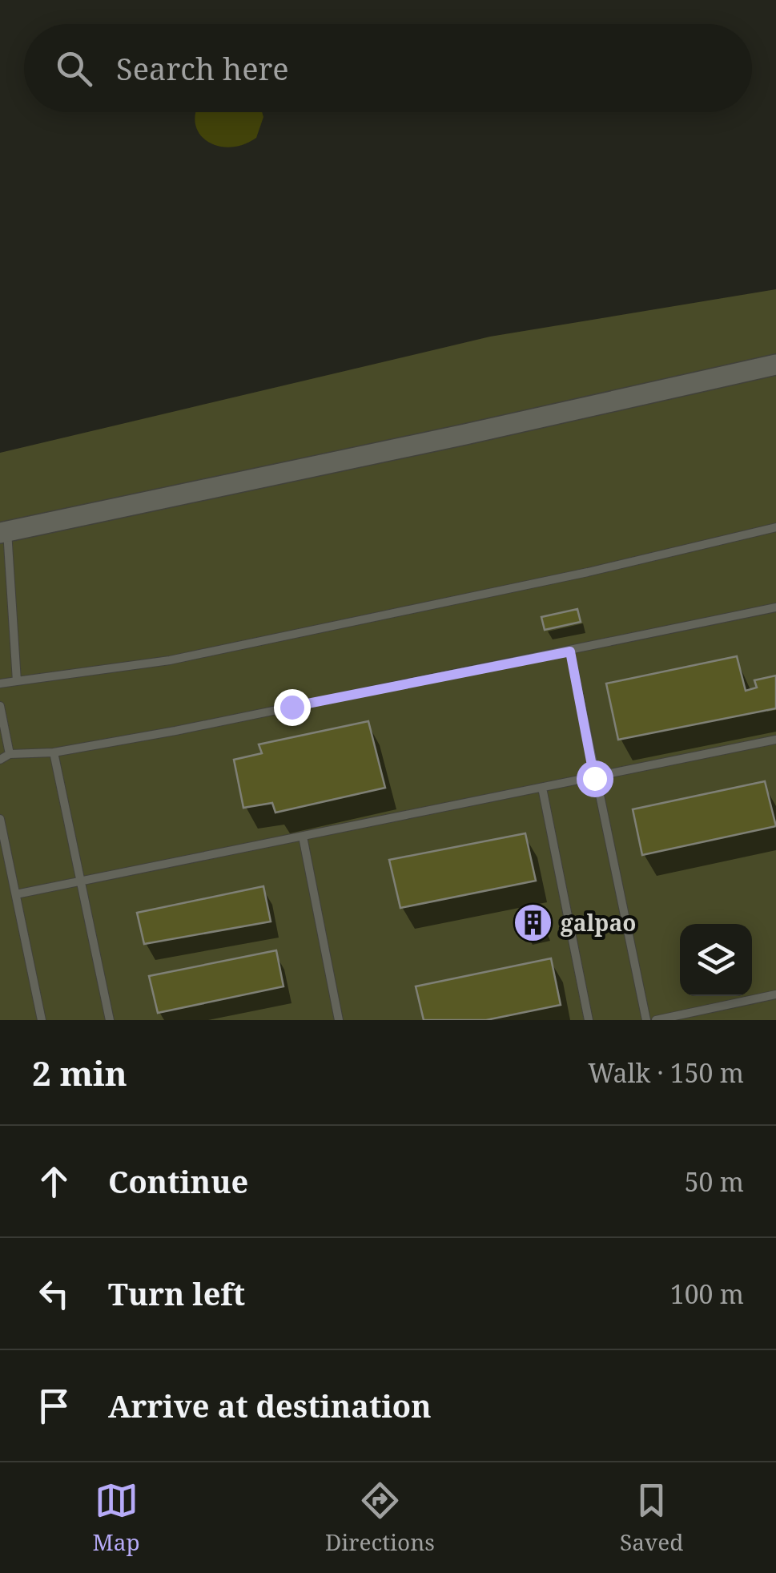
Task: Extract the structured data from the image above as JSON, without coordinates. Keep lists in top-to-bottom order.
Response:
{
  "places": {
    "building": ["galpao"]
  },
  "page": {
    "search": "Search here",
    "heading": ["2 min", "Walk · 150 m"],
    "list": [
      ["Continue", "50 m"],
      ["Turn left", "100 m"],
      "Arrive at destination"
    ],
    "nav": ["Map", "Directions", "Saved"]
  }
}
